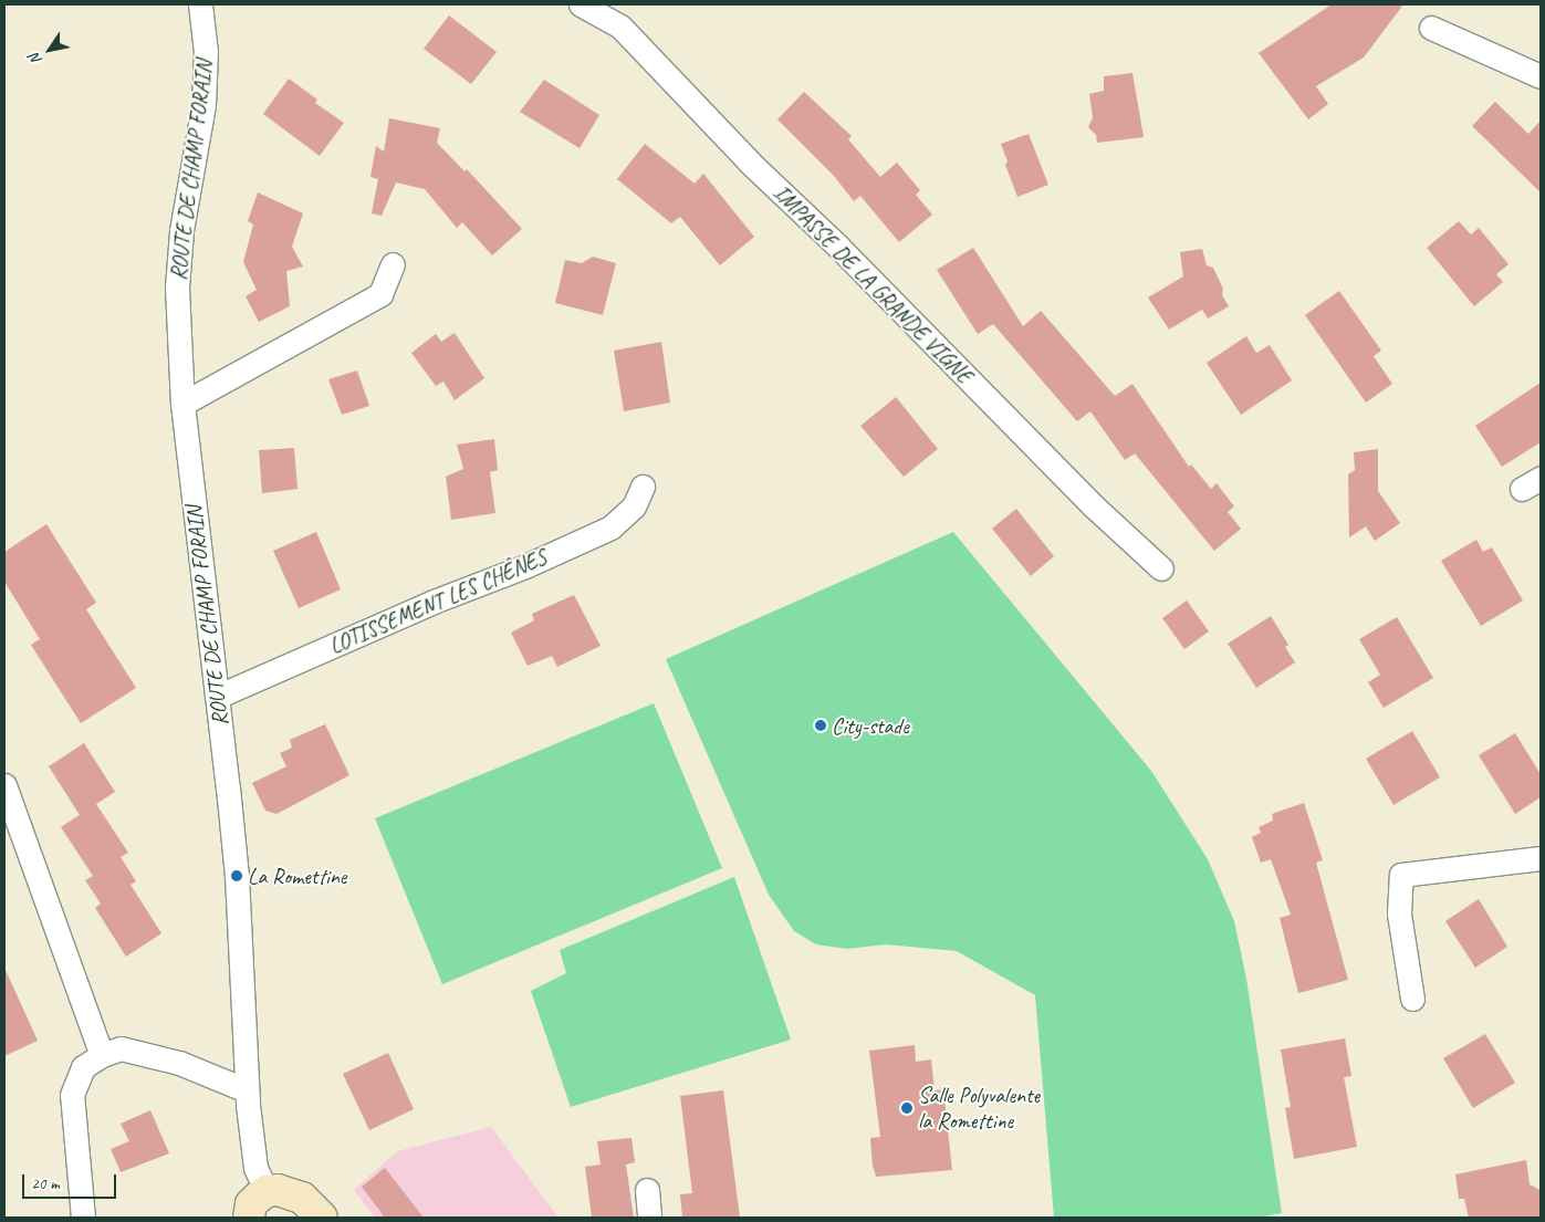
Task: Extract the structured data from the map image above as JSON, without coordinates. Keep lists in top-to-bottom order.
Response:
{
  "streets": {
    "street": ["ROUTE DE CHAMP FORAIN", "IMPASSE DE LA GRANDE VIGNE", "LOTISSEMENT LES CHÊNES"]
  },
  "crossings": [
    ["ROUTE DE CHAMP FORAIN", "LOTISSEMENT LES CHÊNES"]
  ],
  "places": ["City-stade", "La Romettine", "Salle Polyvalente la Romettine"],
  "scale_bar": "20 m",
  "north": "bottom left"
}
